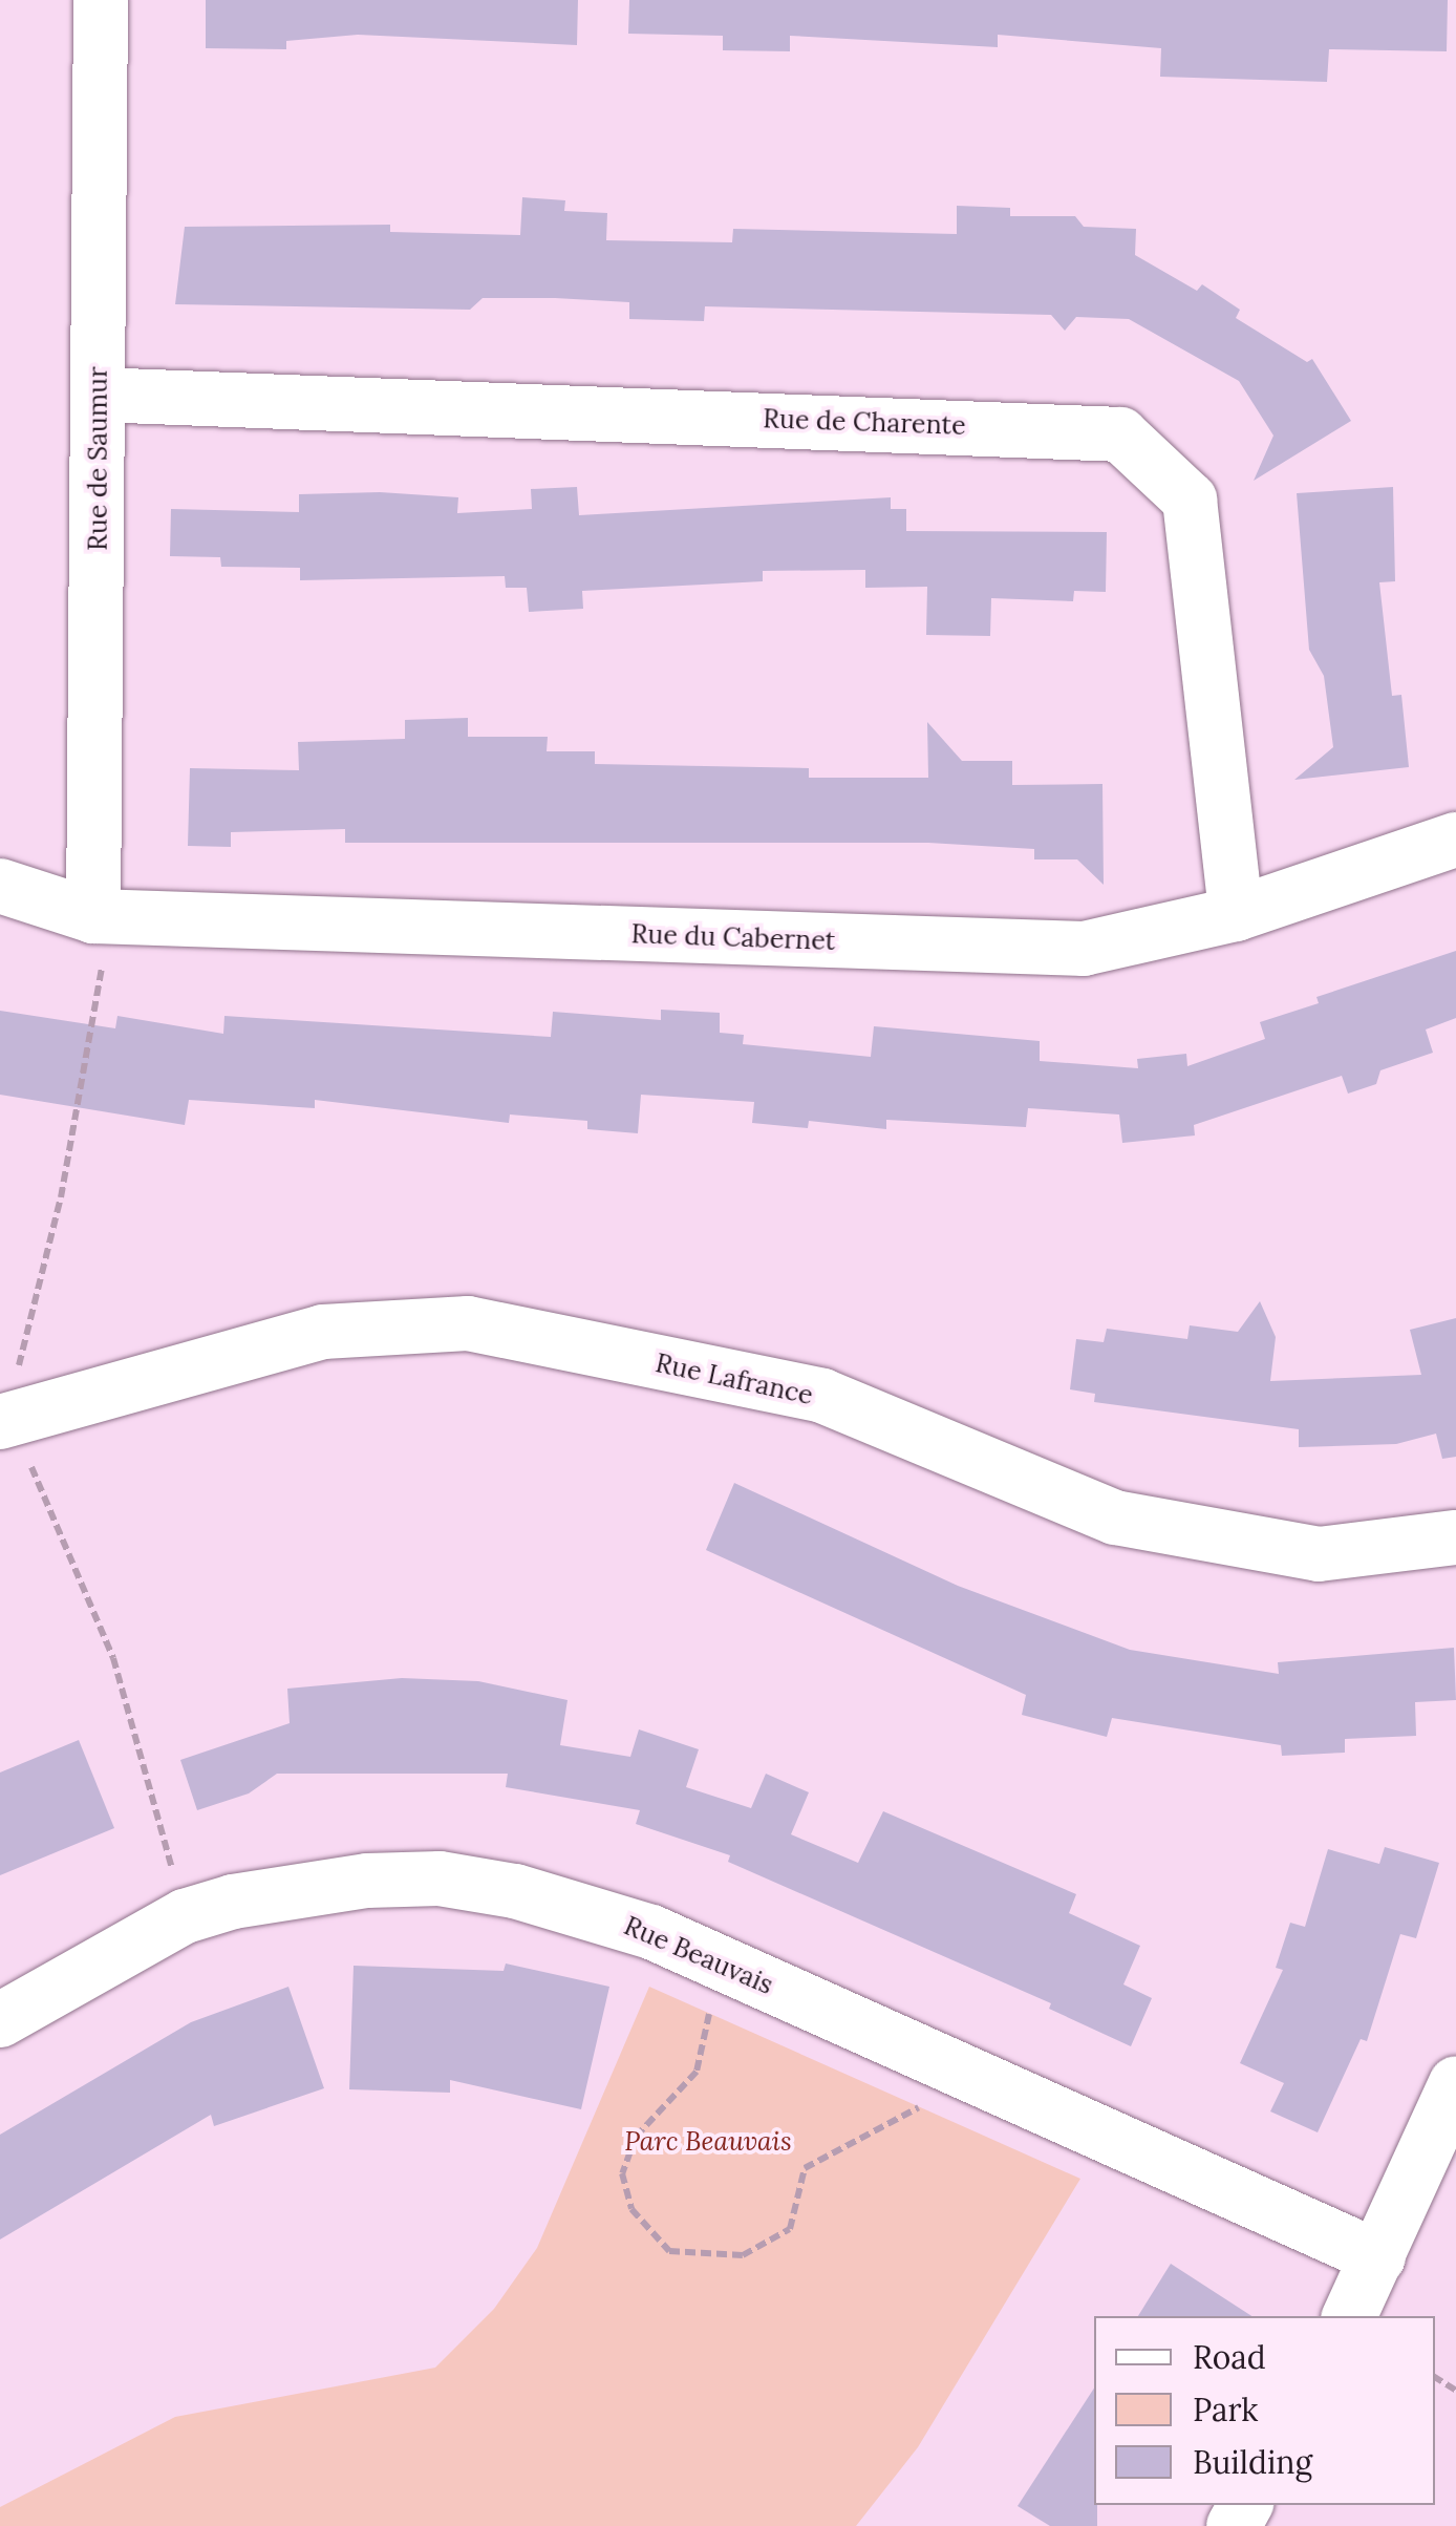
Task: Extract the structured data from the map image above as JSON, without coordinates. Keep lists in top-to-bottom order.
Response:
{
  "streets": {
    "street": [
      "Rue de Charente",
      "Rue de Saumur",
      "Rue du Cabernet",
      "Rue Lafrance",
      "Rue Beauvais"
    ]
  },
  "crossings": [
    ["Rue de Charente", "Rue de Saumur"],
    ["Rue de Charente", "Rue du Cabernet"],
    ["Rue de Saumur", "Rue du Cabernet"]
  ],
  "parks": ["Parc Beauvais"],
  "legend": ["Road", "Park", "Building"]
}
